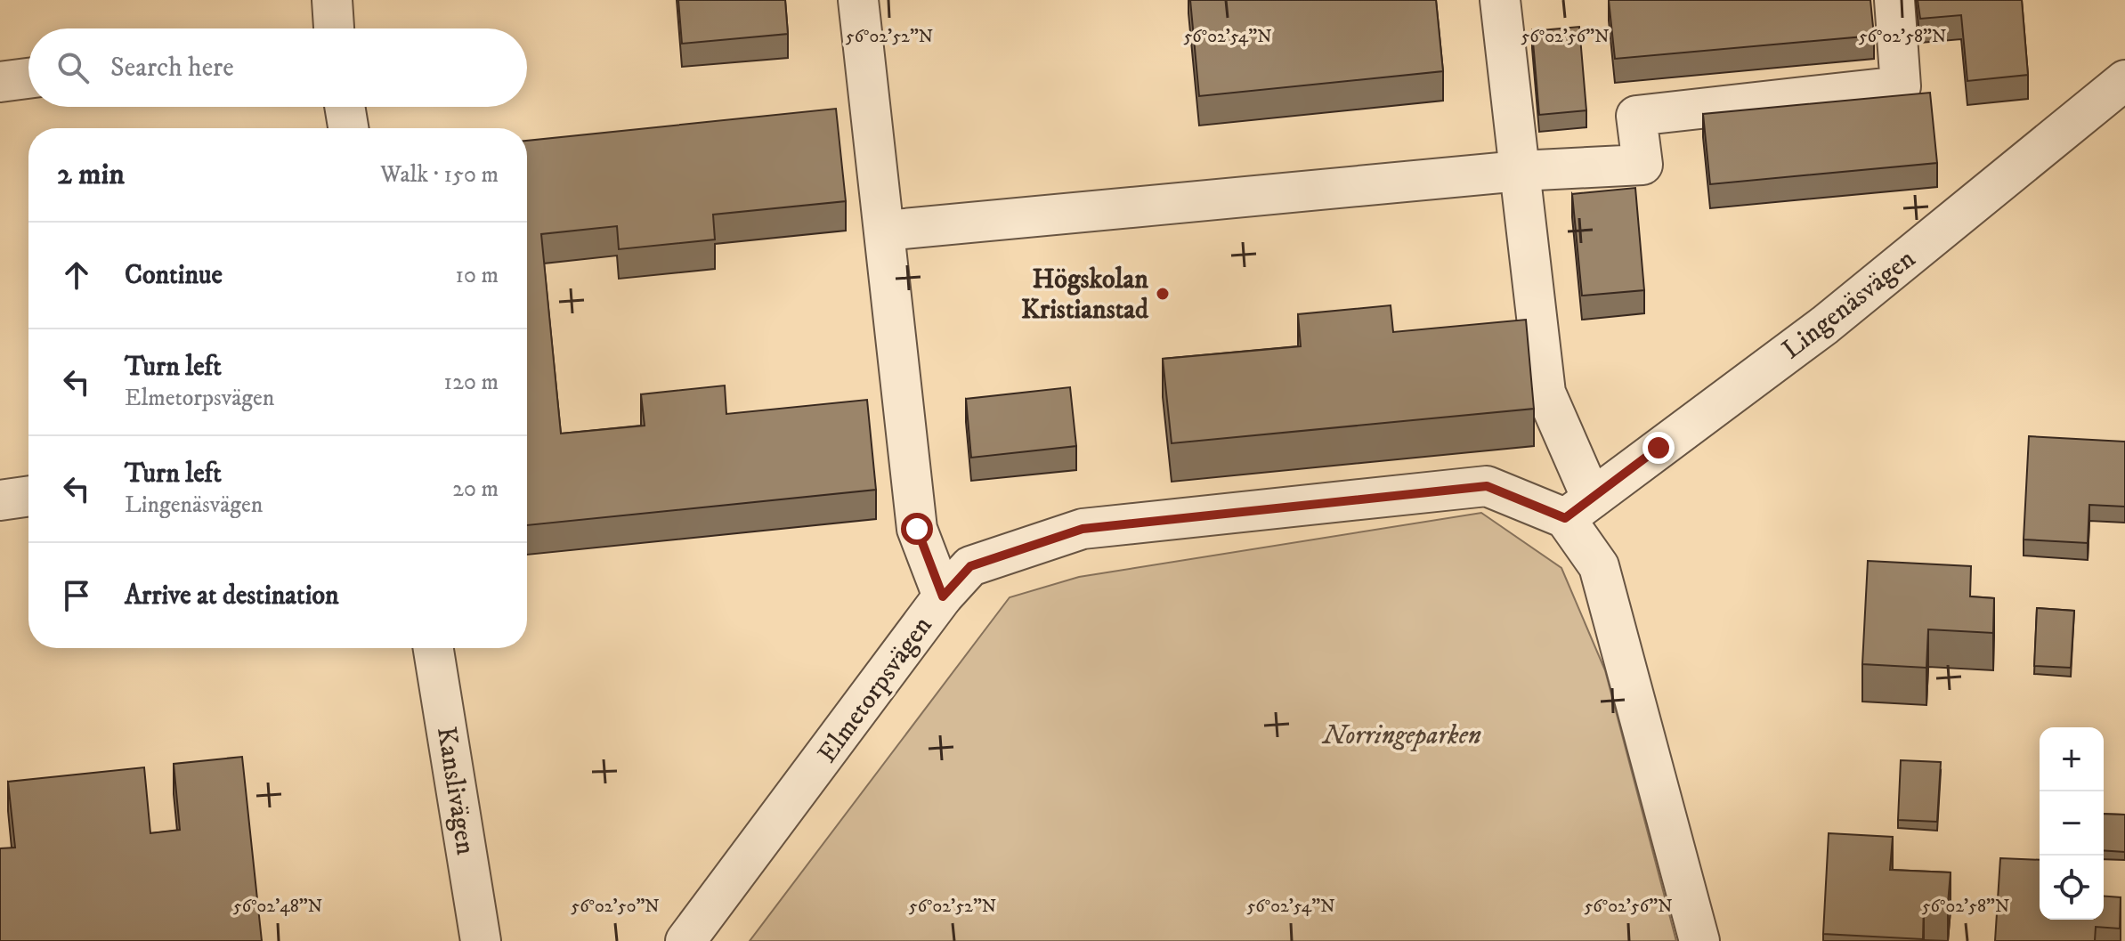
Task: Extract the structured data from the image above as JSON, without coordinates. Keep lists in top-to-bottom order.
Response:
{
  "streets": {
    "street": ["Lingenäsvägen", "Elmetorpsvägen", "Kanslivägen"]
  },
  "crossings": [
    ["Lingenäsvägen", "Elmetorpsvägen"]
  ],
  "parks": ["Norringeparken"],
  "places": ["Högskolan Kristianstad"],
  "page": {
    "search": "Search here",
    "heading": ["2 min", "Walk · 150 m"],
    "list": [
      ["Continue", "10 m"],
      ["Turn left", "Elmetorpsvägen", "120 m"],
      ["Turn left", "Lingenäsvägen", "20 m"],
      "Arrive at destination"
    ],
    "map_buttons": ["+", "−"]
  },
  "coordinates": [
    "56°02'52\"N",
    "56°02'54\"N",
    "56°02'56\"N",
    "56°02'58\"N",
    "56°02'48\"N",
    "56°02'50\"N"
  ]
}
